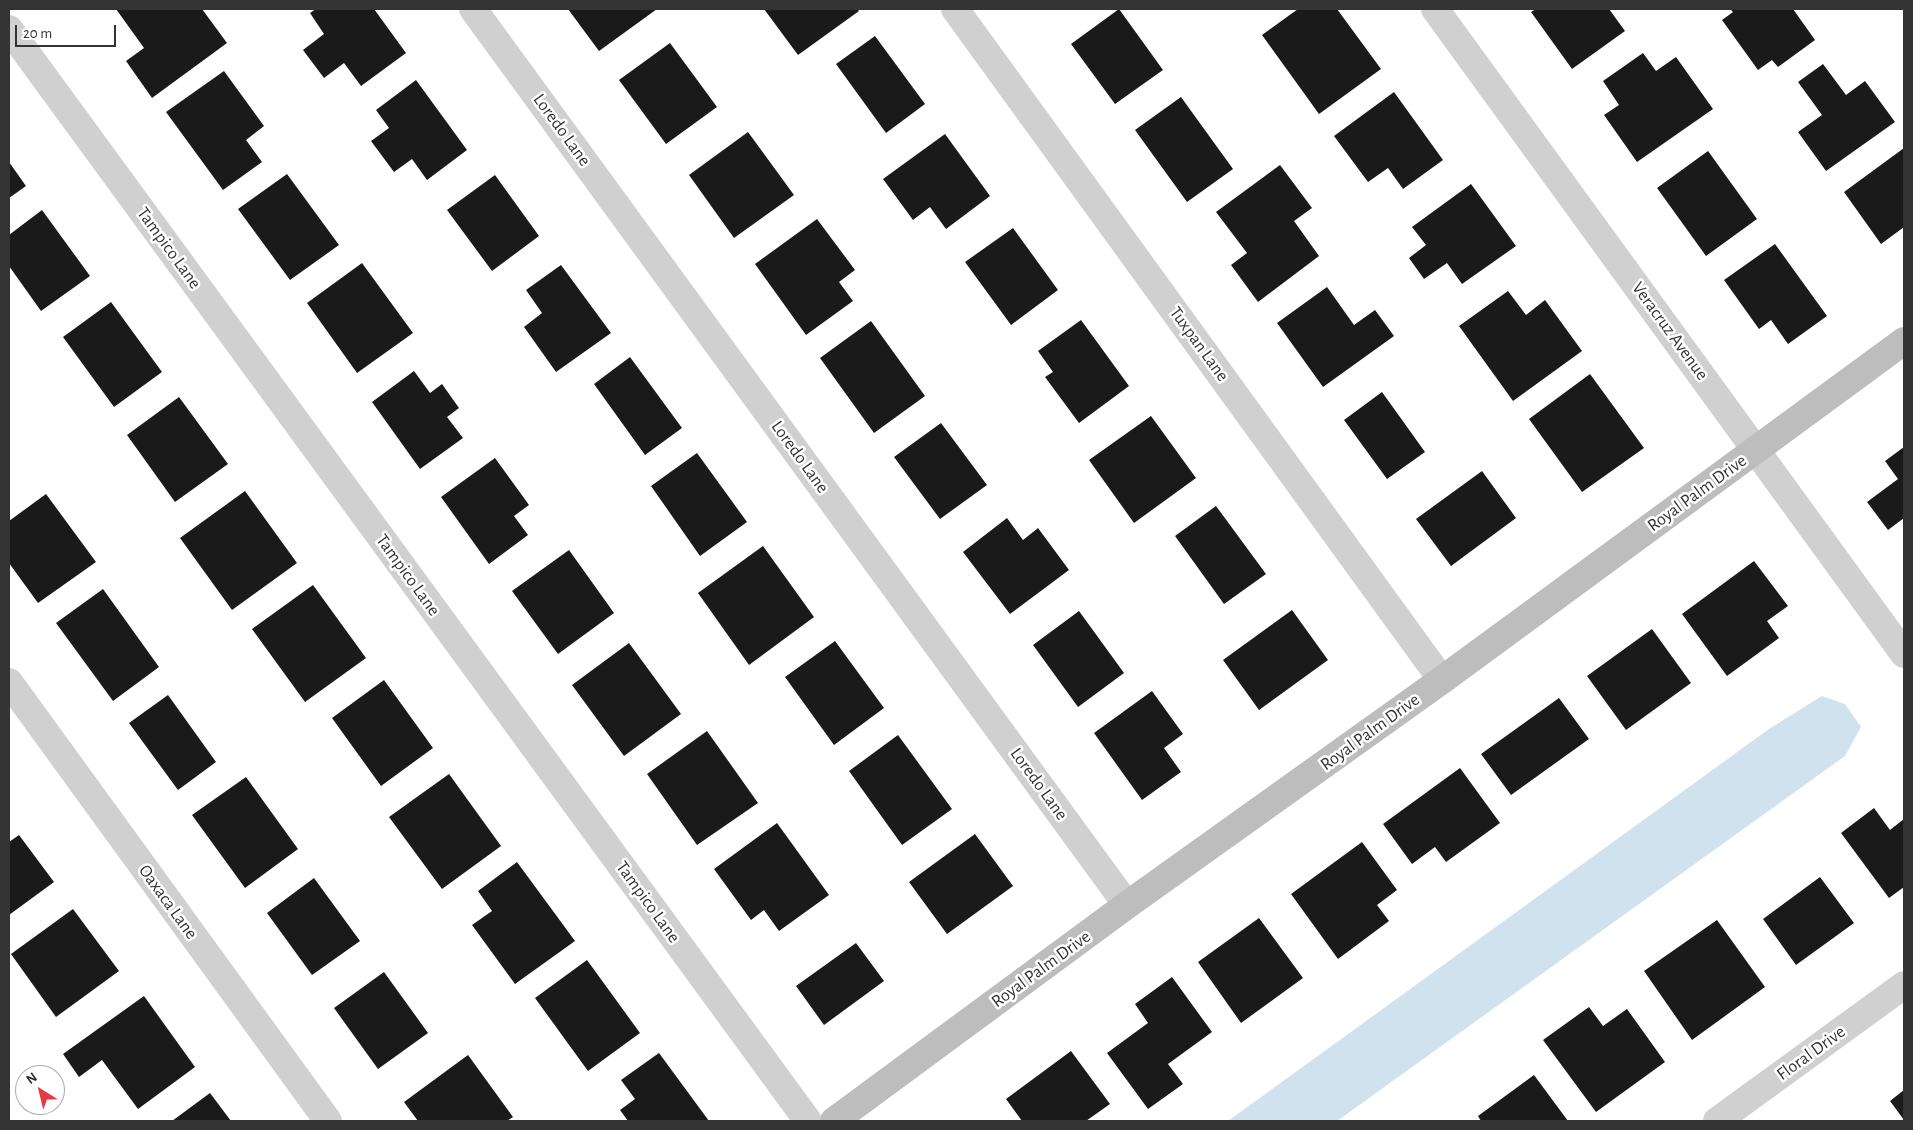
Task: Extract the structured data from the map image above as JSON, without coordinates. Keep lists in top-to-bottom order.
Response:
{
  "streets": {
    "street": [
      "Loredo Lane",
      "Tampico Lane",
      "Veracruz Avenue",
      "Tuxpan Lane",
      "Royal Palm Drive",
      "Oaxaca Lane",
      "Floral Drive"
    ]
  },
  "crossings": [
    ["Loredo Lane", "Royal Palm Drive"],
    ["Veracruz Avenue", "Royal Palm Drive"],
    ["Tuxpan Lane", "Royal Palm Drive"]
  ],
  "scale_bar": "20 m",
  "north": "top left"
}
